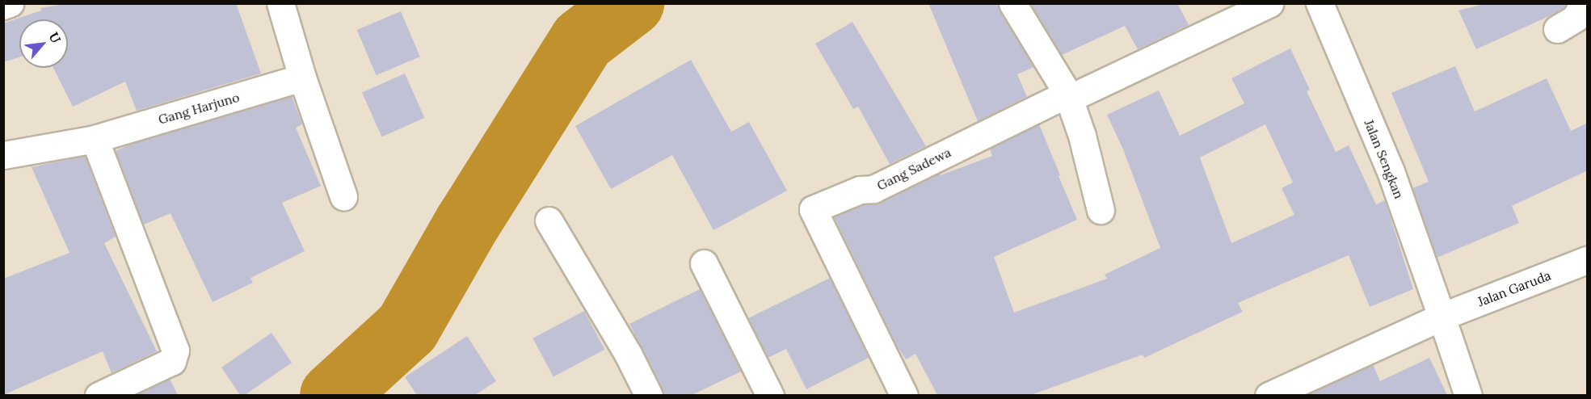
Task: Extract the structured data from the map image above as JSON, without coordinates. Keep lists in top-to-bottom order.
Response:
{
  "streets": {
    "street": [
      "Gang Harjuno",
      "Jalan Sengkan",
      "Gang Sadewa",
      "Jalan Garuda"
    ]
  },
  "crossings": [
    ["Jalan Sengkan", "Jalan Garuda"]
  ],
  "north": "top right"
}
